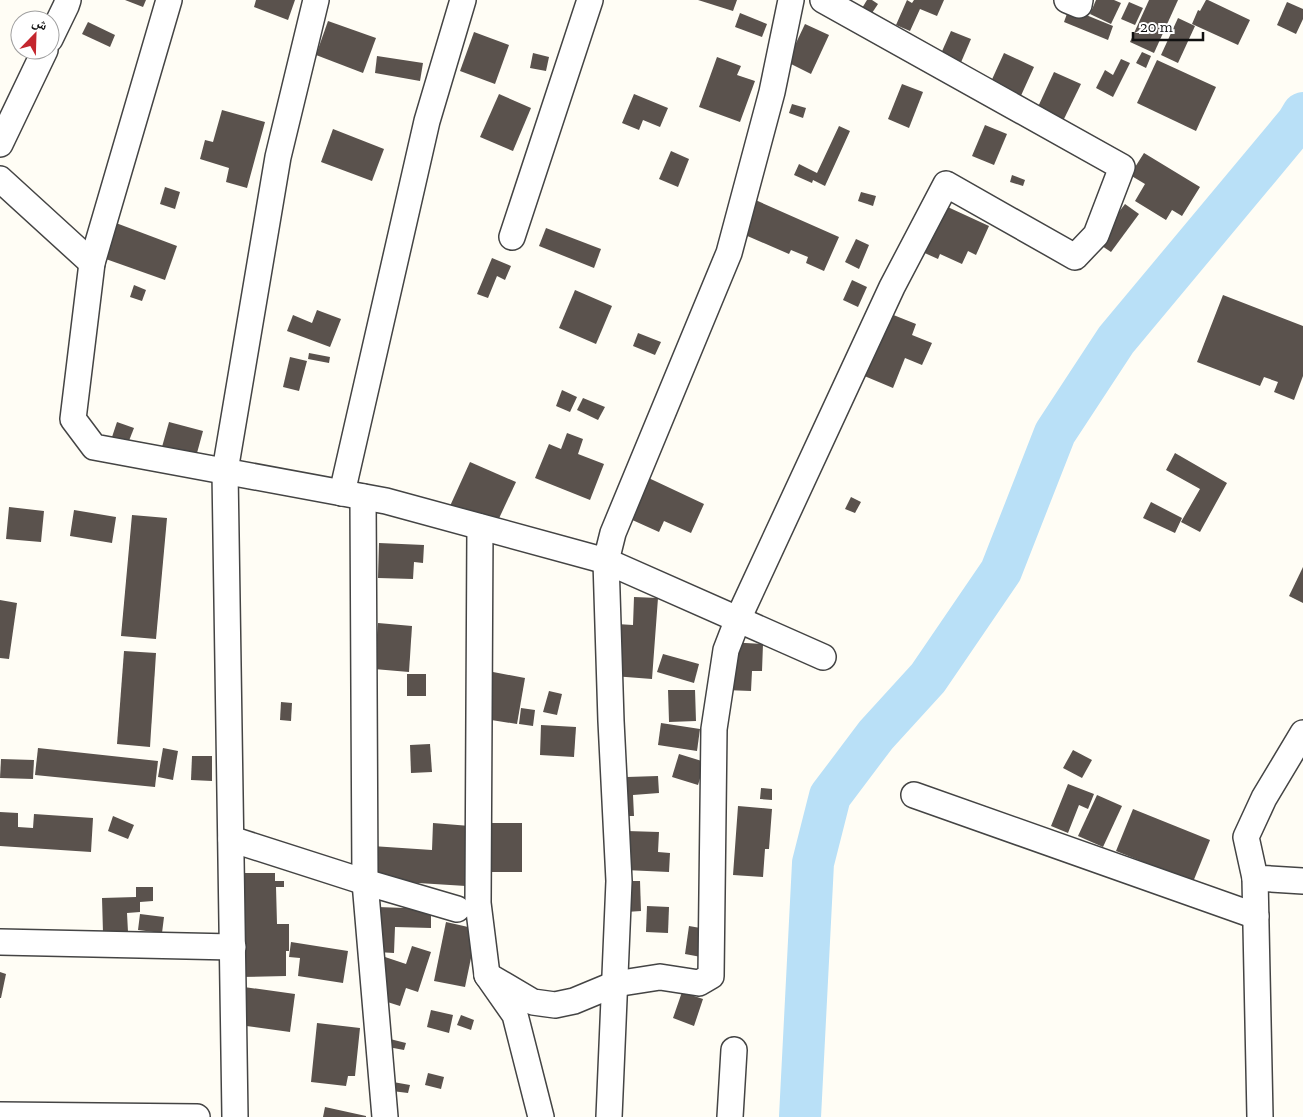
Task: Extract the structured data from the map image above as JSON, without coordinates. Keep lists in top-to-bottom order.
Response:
{
  "scale_bar": "20 m",
  "north": "top right"
}
